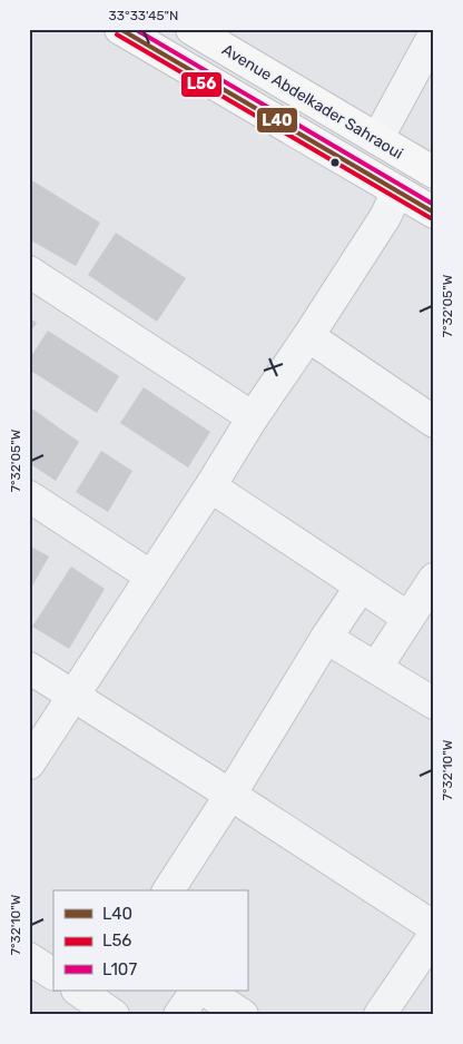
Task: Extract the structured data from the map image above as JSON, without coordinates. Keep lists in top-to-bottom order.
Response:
{
  "streets": {
    "main road": ["Avenue Abdelkader Sahraoui"]
  },
  "lines": ["transit line L40", "transit line L107", "transit line L56"],
  "legend": ["L40", "L56", "L107"],
  "coordinates": ["33°33'45\"N", "7°32'05\"W", "7°32'10\"W"]
}
